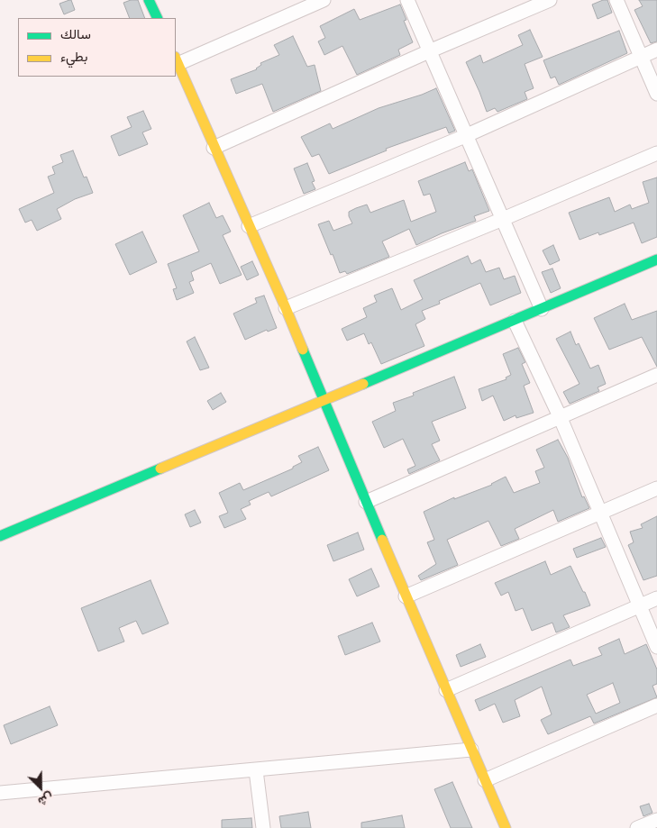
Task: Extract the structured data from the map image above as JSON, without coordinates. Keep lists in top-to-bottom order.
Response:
{
  "legend": ["سالك", "بطيء"],
  "north": "bottom right"
}
